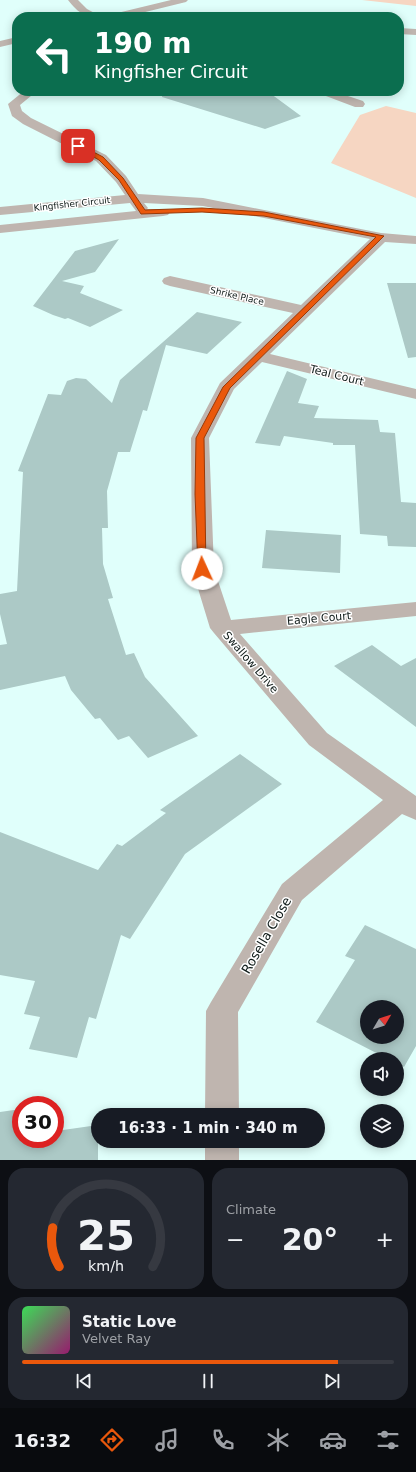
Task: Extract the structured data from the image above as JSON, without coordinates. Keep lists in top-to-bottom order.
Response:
{
  "streets": {
    "street": [
      "Kingfisher Circuit",
      "Shrike Place",
      "Teal Court",
      "Eagle Court",
      "Swallow Drive",
      "Rosella Close"
    ]
  },
  "crossings": [
    ["Kingfisher Circuit", "Swallow Drive"],
    ["Shrike Place", "Swallow Drive"],
    ["Teal Court", "Swallow Drive"],
    ["Eagle Court", "Swallow Drive"],
    ["Swallow Drive", "Rosella Close"]
  ],
  "north": "top right",
  "page": {
    "turn": ["190 m", "Kingfisher Circuit"],
    "limit": "30",
    "trip": "16:33 · 1 min · 340 m",
    "tile": "Climate",
    "heat": ["−", "20°", "+"],
    "song": ["Static Love", "Velvet Ray"],
    "tabs": "16:32",
    "gauge": ["25", "km/h"]
  }
}
